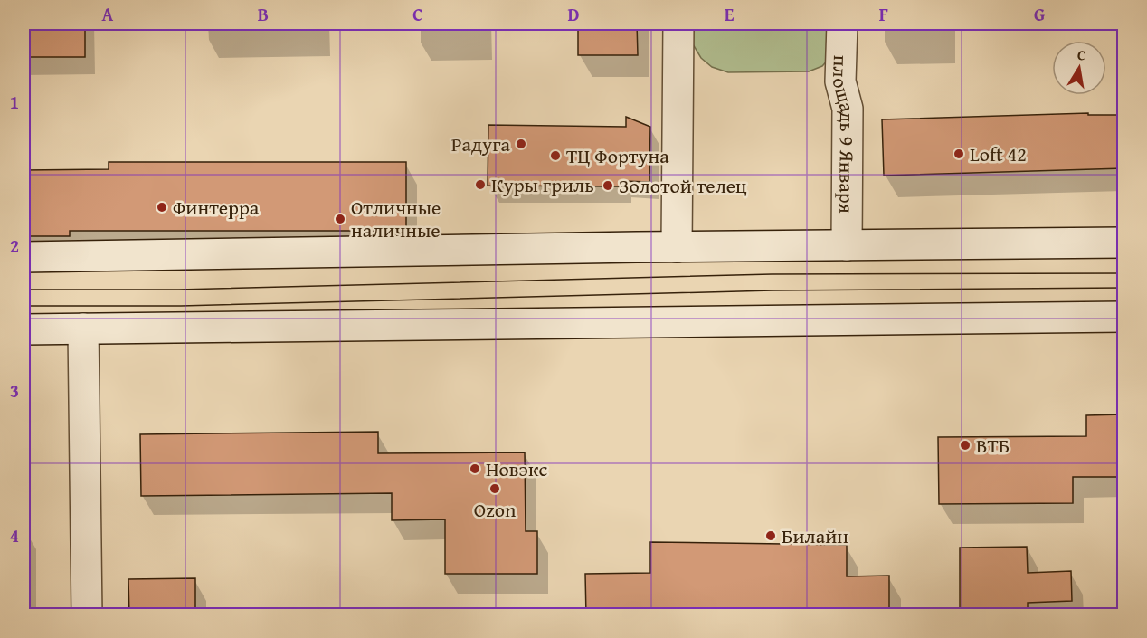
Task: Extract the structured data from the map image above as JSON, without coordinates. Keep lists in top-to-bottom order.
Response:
{
  "streets": {
    "main road": ["площадь 9 Января"]
  },
  "places": [
    "Радуга",
    "Loft 42",
    "ТЦ Фортуна",
    "Куры гриль",
    "Золотой телец",
    "Финтерра",
    "Отличные наличные",
    "ВТБ",
    "Новэкс",
    "Ozon",
    "Билайн"
  ],
  "north": "top",
  "grid": {
    "columns": [
      "A",
      "B",
      "C",
      "D",
      "E",
      "F",
      "G"
    ],
    "rows": [
      "1",
      "2",
      "3",
      "4"
    ]
  }
}
